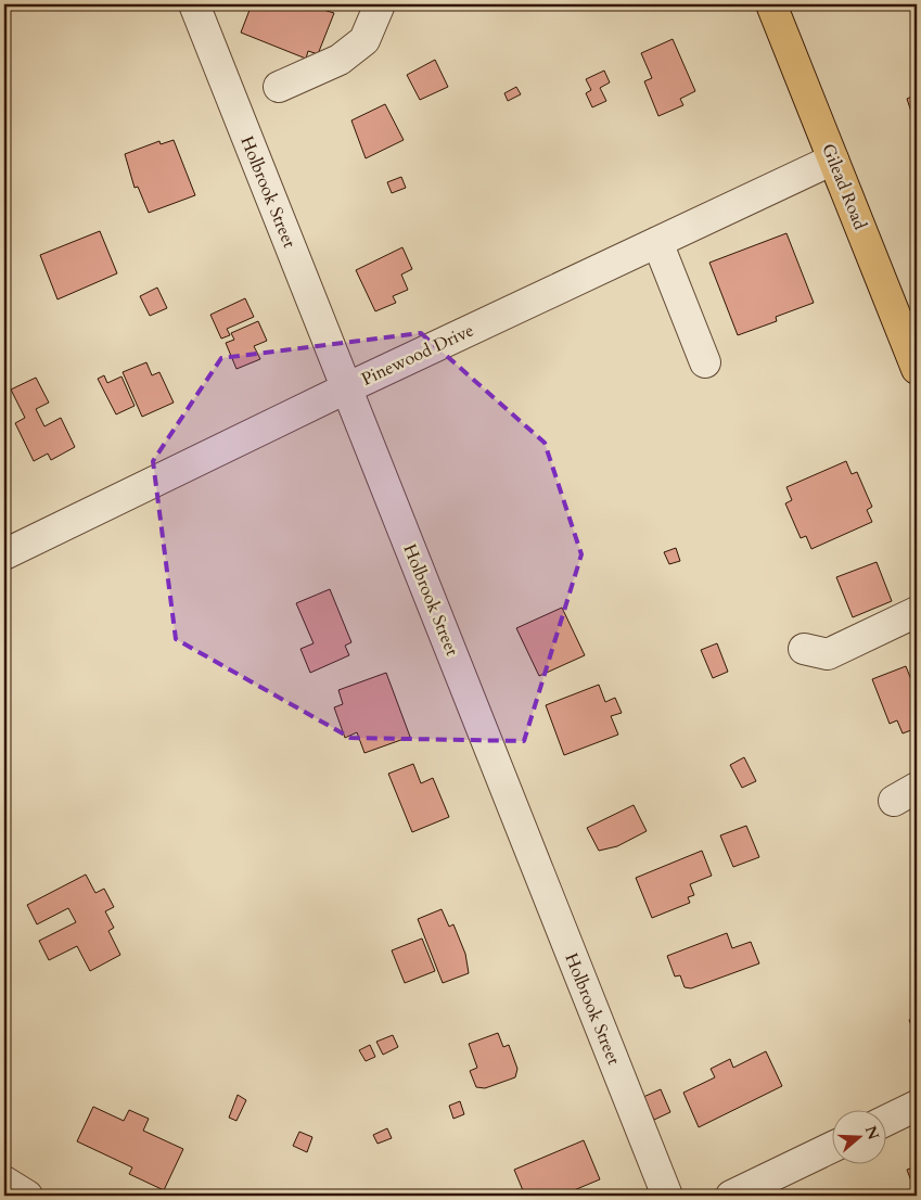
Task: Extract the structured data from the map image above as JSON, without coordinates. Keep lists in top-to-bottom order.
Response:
{
  "streets": {
    "main road": ["Gilead Road"],
    "street": ["Holbrook Street", "Pinewood Drive"]
  },
  "crossings": [
    ["Gilead Road", "Pinewood Drive"],
    ["Holbrook Street", "Pinewood Drive"]
  ],
  "north": "right"
}
